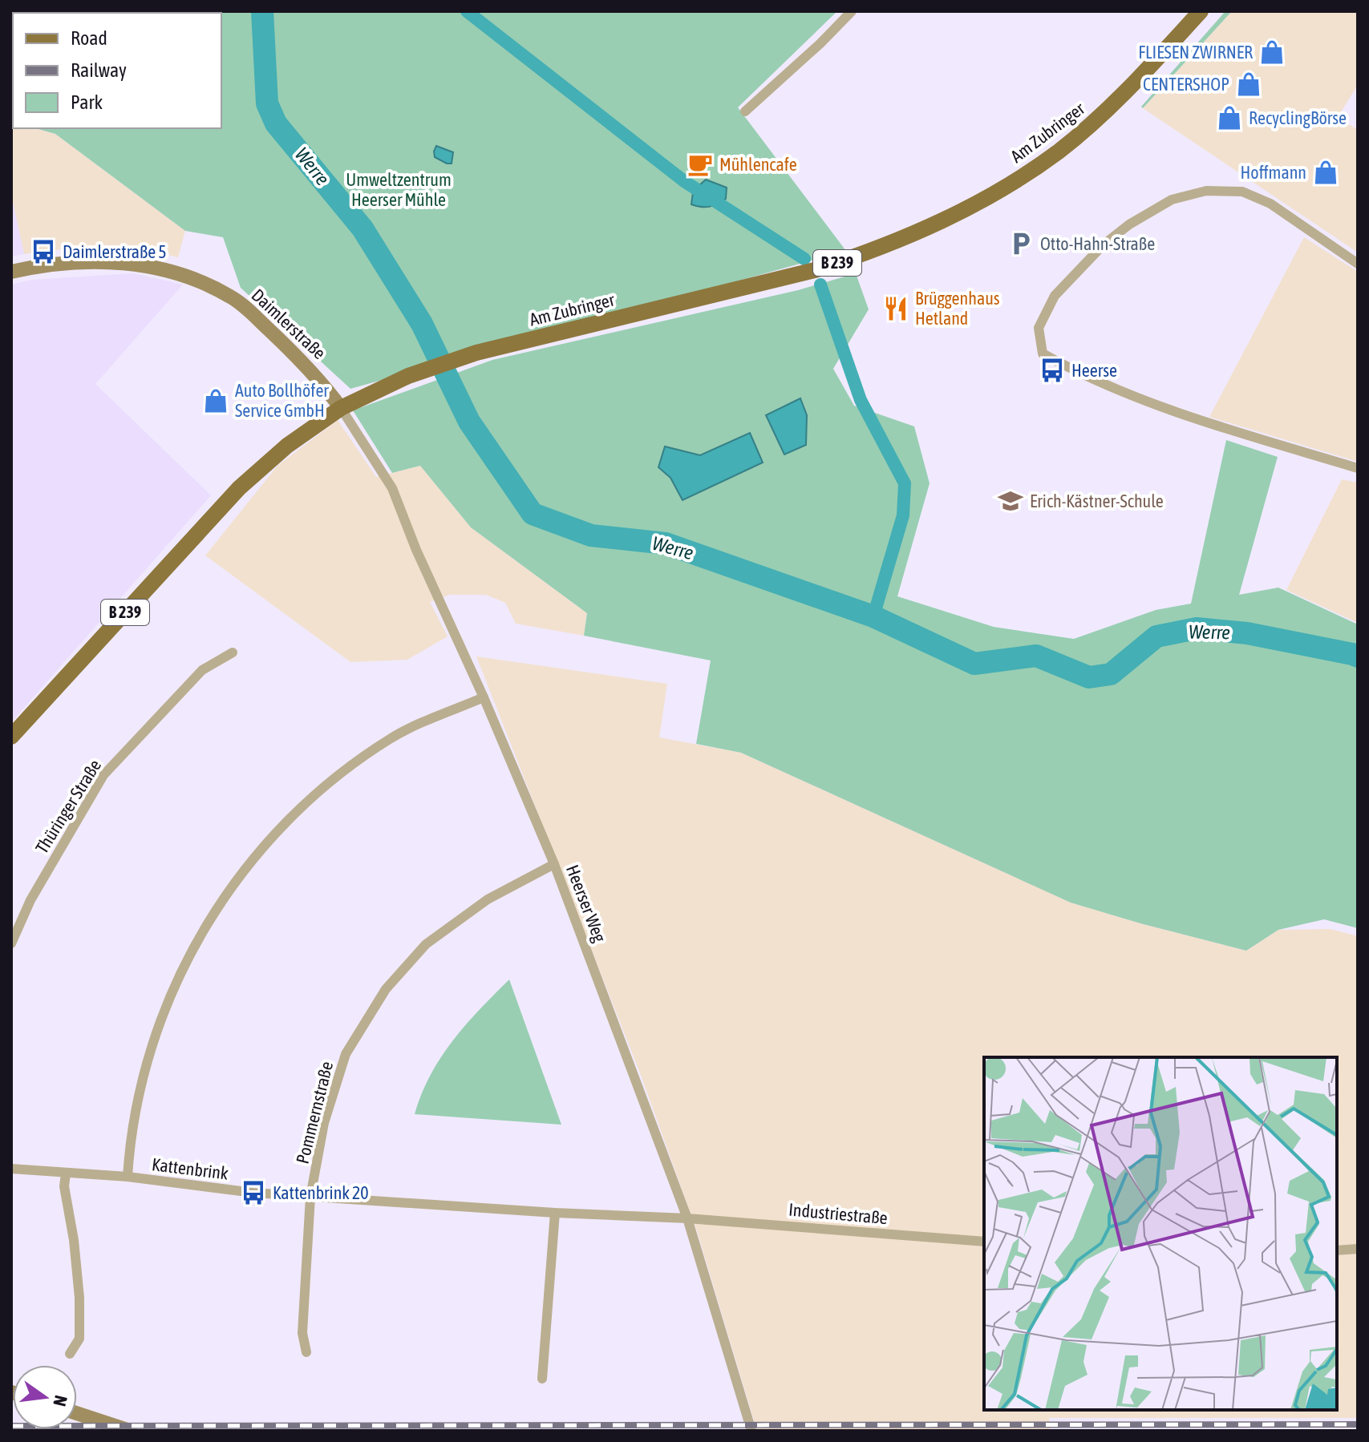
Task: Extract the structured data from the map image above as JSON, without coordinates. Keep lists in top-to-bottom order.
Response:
{
  "streets": {
    "main road": ["Am Zubringer", "B 239"],
    "street": [
      "Daimlerstraße",
      "Thüringer Straße",
      "Heerser Weg",
      "Pommernstraße",
      "Kattenbrink",
      "Industriestraße"
    ]
  },
  "crossings": [
    ["Am Zubringer", "Daimlerstraße"],
    ["Am Zubringer", "Heerser Weg"],
    ["Daimlerstraße", "Heerser Weg"],
    ["Heerser Weg", "Pommernstraße"],
    ["Heerser Weg", "Kattenbrink"],
    ["Heerser Weg", "Industriestraße"],
    ["Pommernstraße", "Kattenbrink"],
    ["Kattenbrink", "Industriestraße"]
  ],
  "water": ["Werre"],
  "parks": ["Umweltzentrum Heerser Mühle"],
  "places": {
    "shop": [
      "FLIESEN ZWIRNER",
      "CENTERSHOP",
      "RecyclingBörse",
      "Hoffmann",
      "Auto Bollhöfer Service GmbH"
    ],
    "cafe": ["Mühlencafe"],
    "parking": ["Otto-Hahn-Straße"],
    "bus stop": ["Daimlerstraße 5", "Heerse", "Kattenbrink 20"],
    "restaurant": ["Brüggenhaus Hetland"],
    "school or university": ["Erich-Kästner-Schule"]
  },
  "legend": ["Road", "Railway", "Park"],
  "north": "right"
}
